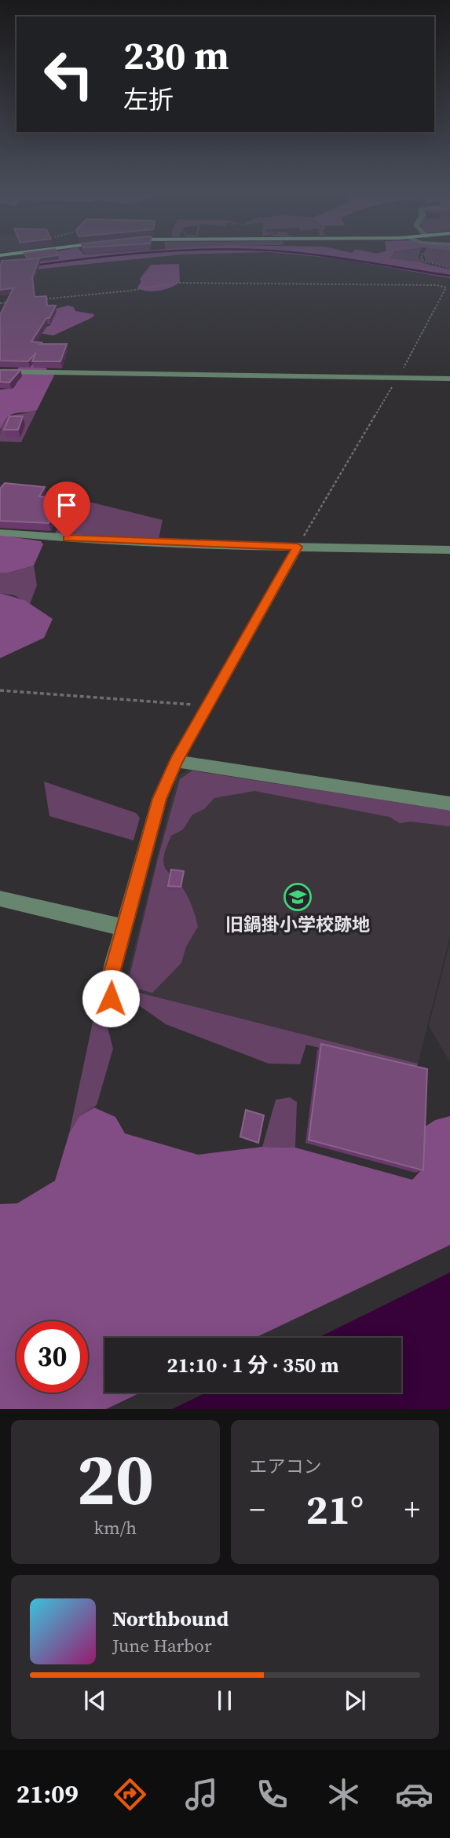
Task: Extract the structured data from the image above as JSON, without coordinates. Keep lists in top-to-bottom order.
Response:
{
  "places": {
    "school or university": ["旧鍋掛小学校跡地"]
  },
  "page": {
    "turn": ["230 m", "左折"],
    "limit": "30",
    "trip": "21:10 · 1 分 · 350 m",
    "tile": [
      ["20", "km/h"],
      "エアコン"
    ],
    "heat": ["−", "21°", "+"],
    "song": ["Northbound", "June Harbor"],
    "tabs": "21:09"
  }
}
